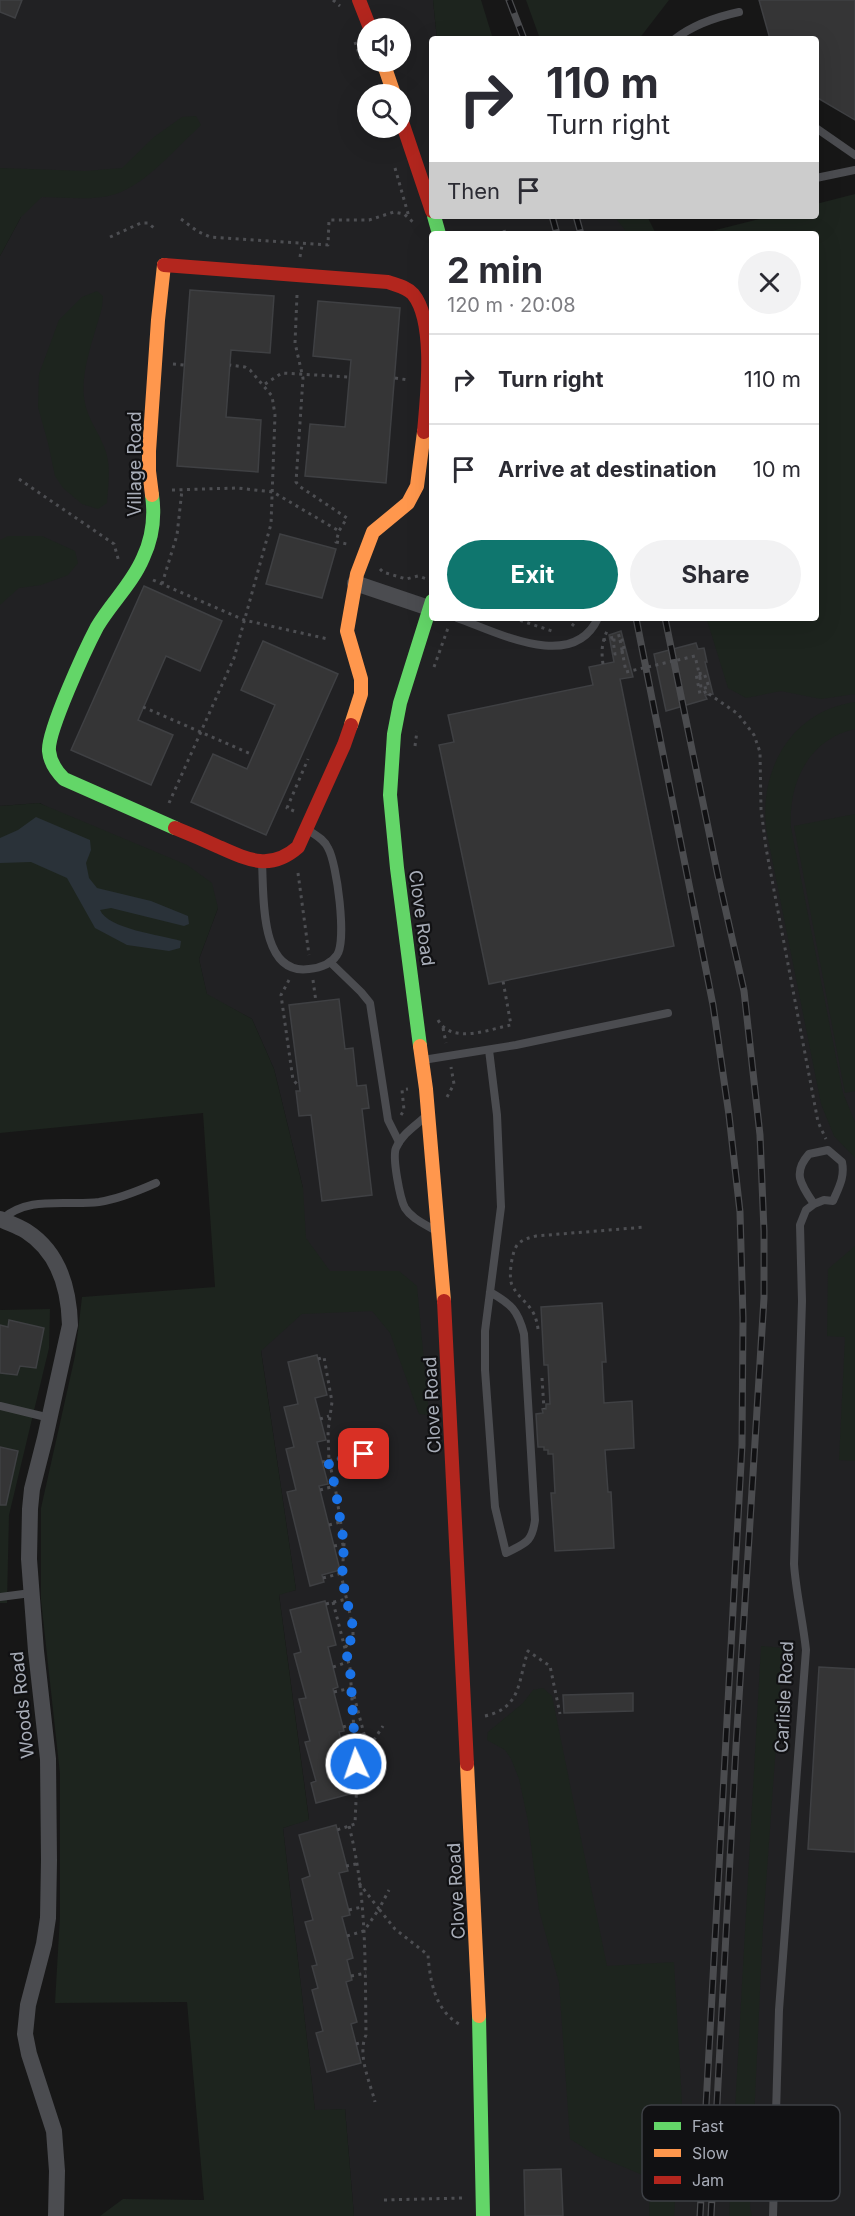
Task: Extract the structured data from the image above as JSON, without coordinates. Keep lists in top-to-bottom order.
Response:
{
  "streets": {
    "street": ["Village Road", "Clove Road", "Woods Road"],
    "lane": ["Carlisle Road"]
  },
  "legend": ["Fast", "Slow", "Jam"],
  "page": {
    "turn": ["110 m", "Turn right"],
    "then": "Then",
    "heading": ["2 min", "120 m · 20:08"],
    "list": [
      {
        "name": "Turn right",
        "value": "110 m"
      },
      {
        "name": "Arrive at destination",
        "value": "10 m"
      }
    ],
    "buttons": ["Exit", "Share"]
  }
}
